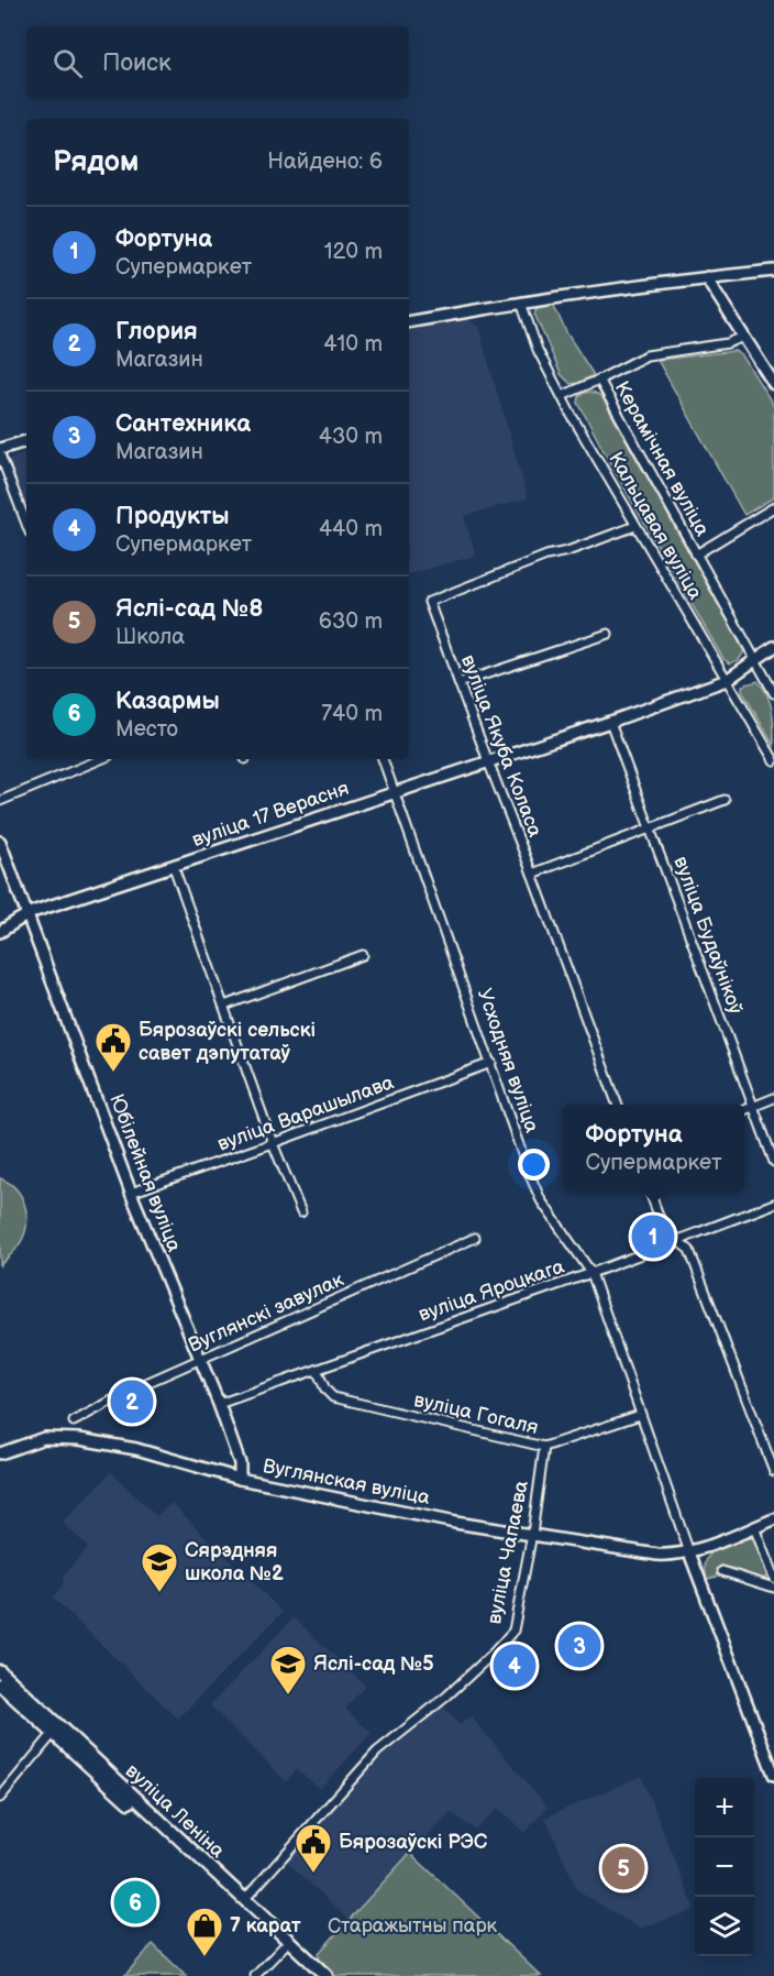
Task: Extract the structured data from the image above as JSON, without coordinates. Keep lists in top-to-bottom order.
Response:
{
  "streets": {
    "main road": ["вуліца Леніна"],
    "street": [
      "Керамічная вуліца",
      "Кальцавая вуліца",
      "вуліца Якуба Коласа",
      "вуліца 17 Верасня",
      "вуліца Будаўнікоў",
      "Усходняя вуліца",
      "вуліца Варашылава",
      "Юбілейная вуліца",
      "вуліца Яроцкага",
      "Вуглянскі завулак",
      "вуліца Гогаля",
      "Вуглянская вуліца",
      "вуліца Чапаева"
    ]
  },
  "crossings": [
    ["Керамічная вуліца", "вуліца 17 Верасня"],
    ["Кальцавая вуліца", "вуліца Якуба Коласа"],
    ["Кальцавая вуліца", "вуліца 17 Верасня"],
    ["вуліца Якуба Коласа", "вуліца 17 Верасня"],
    ["вуліца 17 Верасня", "вуліца Будаўнікоў"],
    ["вуліца 17 Верасня", "Усходняя вуліца"],
    ["вуліца 17 Верасня", "Юбілейная вуліца"],
    ["Усходняя вуліца", "вуліца Варашылава"],
    ["Усходняя вуліца", "вуліца Яроцкага"],
    ["Усходняя вуліца", "вуліца Гогаля"],
    ["Усходняя вуліца", "Вуглянская вуліца"],
    ["вуліца Варашылава", "Юбілейная вуліца"],
    ["Юбілейная вуліца", "вуліца Яроцкага"],
    ["Юбілейная вуліца", "Вуглянскі завулак"],
    ["Юбілейная вуліца", "Вуглянская вуліца"],
    ["вуліца Яроцкага", "вуліца Гогаля"],
    ["вуліца Гогаля", "вуліца Чапаева"],
    ["Вуглянская вуліца", "вуліца Чапаева"],
    ["вуліца Чапаева", "вуліца Леніна"]
  ],
  "parks": ["Старажытны парк"],
  "places": {
    "public building": ["Бярозаўскі сельскі савет дэпутатаў", "Бярозаўскі РЭС"],
    "school or university": ["Сярэдняя школа №2", "Яслі-сад №5"],
    "shop": ["7 карат"]
  },
  "page": {
    "search": "Поиск",
    "heading": ["Рядом", "Найдено: 6"],
    "list": [
      {
        "mark": "1",
        "name": "Фортуна",
        "note": "Супермаркет",
        "value": "120 m"
      },
      {
        "mark": "2",
        "name": "Глория",
        "note": "Магазин",
        "value": "410 m"
      },
      {
        "mark": "3",
        "name": "Сантехника",
        "note": "Магазин",
        "value": "430 m"
      },
      {
        "mark": "4",
        "name": "Продукты",
        "note": "Супермаркет",
        "value": "440 m"
      },
      {
        "mark": "5",
        "name": "Яслі-сад №8",
        "note": "Школа",
        "value": "630 m"
      },
      {
        "mark": "6",
        "name": "Казармы",
        "note": "Место",
        "value": "740 m"
      }
    ],
    "popup": ["Фортуна", "Супермаркет"],
    "pins": [
      "1",
      "2",
      "3",
      "4",
      "5",
      "6"
    ],
    "map_buttons": ["+", "−"]
  }
}
